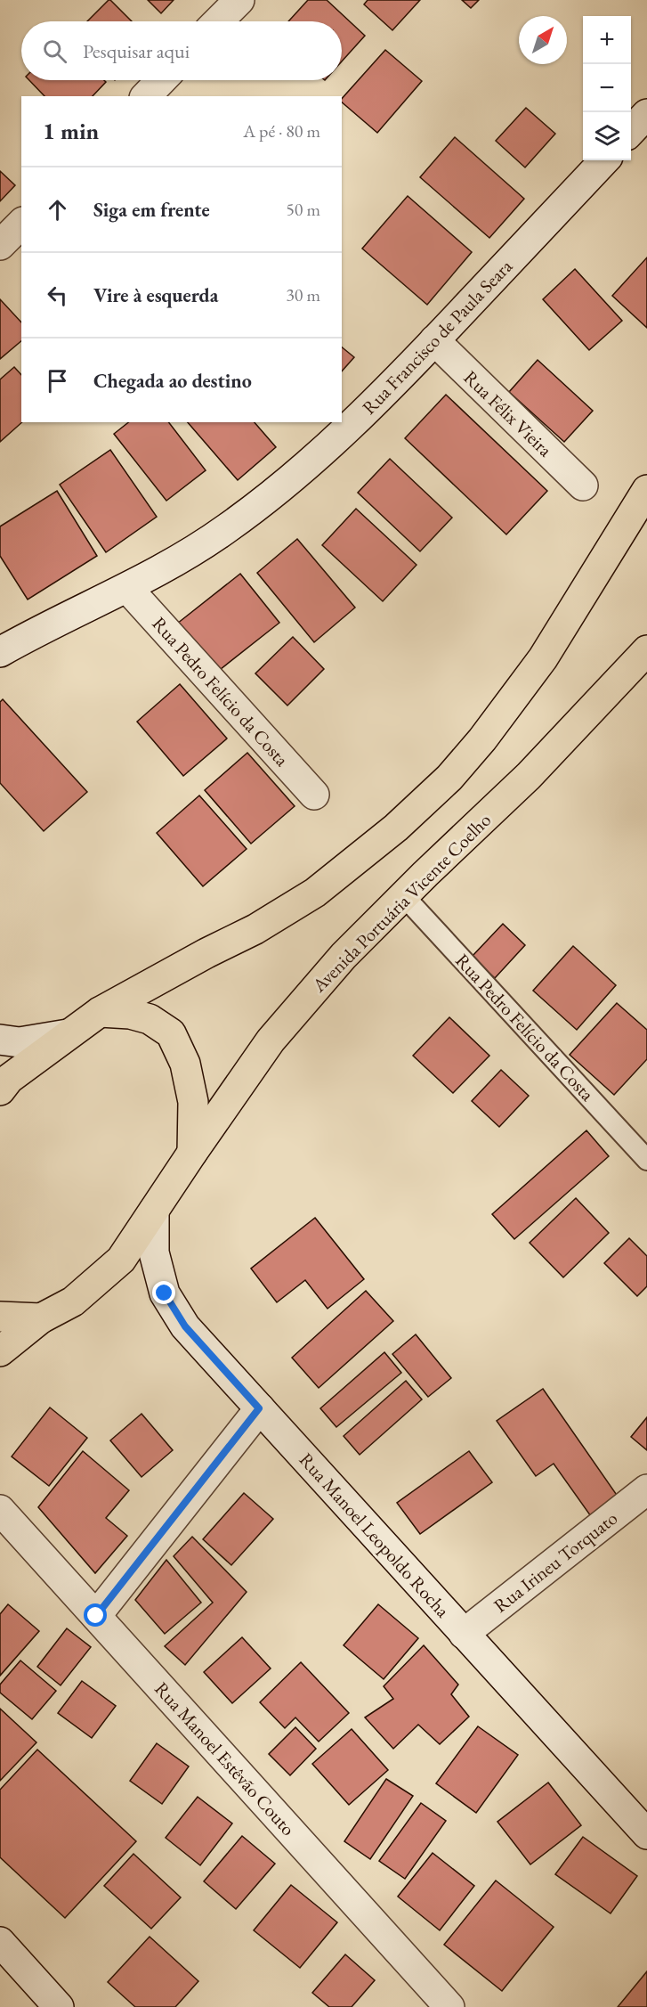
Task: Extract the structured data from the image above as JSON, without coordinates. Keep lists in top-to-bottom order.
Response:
{
  "streets": {
    "highway": ["Avenida Portuária Vicente Coelho"],
    "street": [
      "Rua Francisco de Paula Seara",
      "Rua Félix Vieira",
      "Rua Pedro Felício da Costa",
      "Rua Manoel Leopoldo Rocha",
      "Rua Irineu Torquato",
      "Rua Manoel Estêvão Couto"
    ]
  },
  "crossings": [
    ["Rua Francisco de Paula Seara", "Rua Félix Vieira"],
    ["Rua Francisco de Paula Seara", "Rua Pedro Felício da Costa"],
    ["Rua Pedro Felício da Costa", "Avenida Portuária Vicente Coelho"],
    ["Avenida Portuária Vicente Coelho", "Rua Manoel Leopoldo Rocha"],
    ["Rua Manoel Leopoldo Rocha", "Rua Irineu Torquato"]
  ],
  "north": "top right",
  "page": {
    "map_buttons": ["+", "−"],
    "search": "Pesquisar aqui",
    "heading": ["1 min", "A pé · 80 m"],
    "list": [
      ["Siga em frente", "50 m"],
      ["Vire à esquerda", "30 m"],
      "Chegada ao destino"
    ]
  }
}
